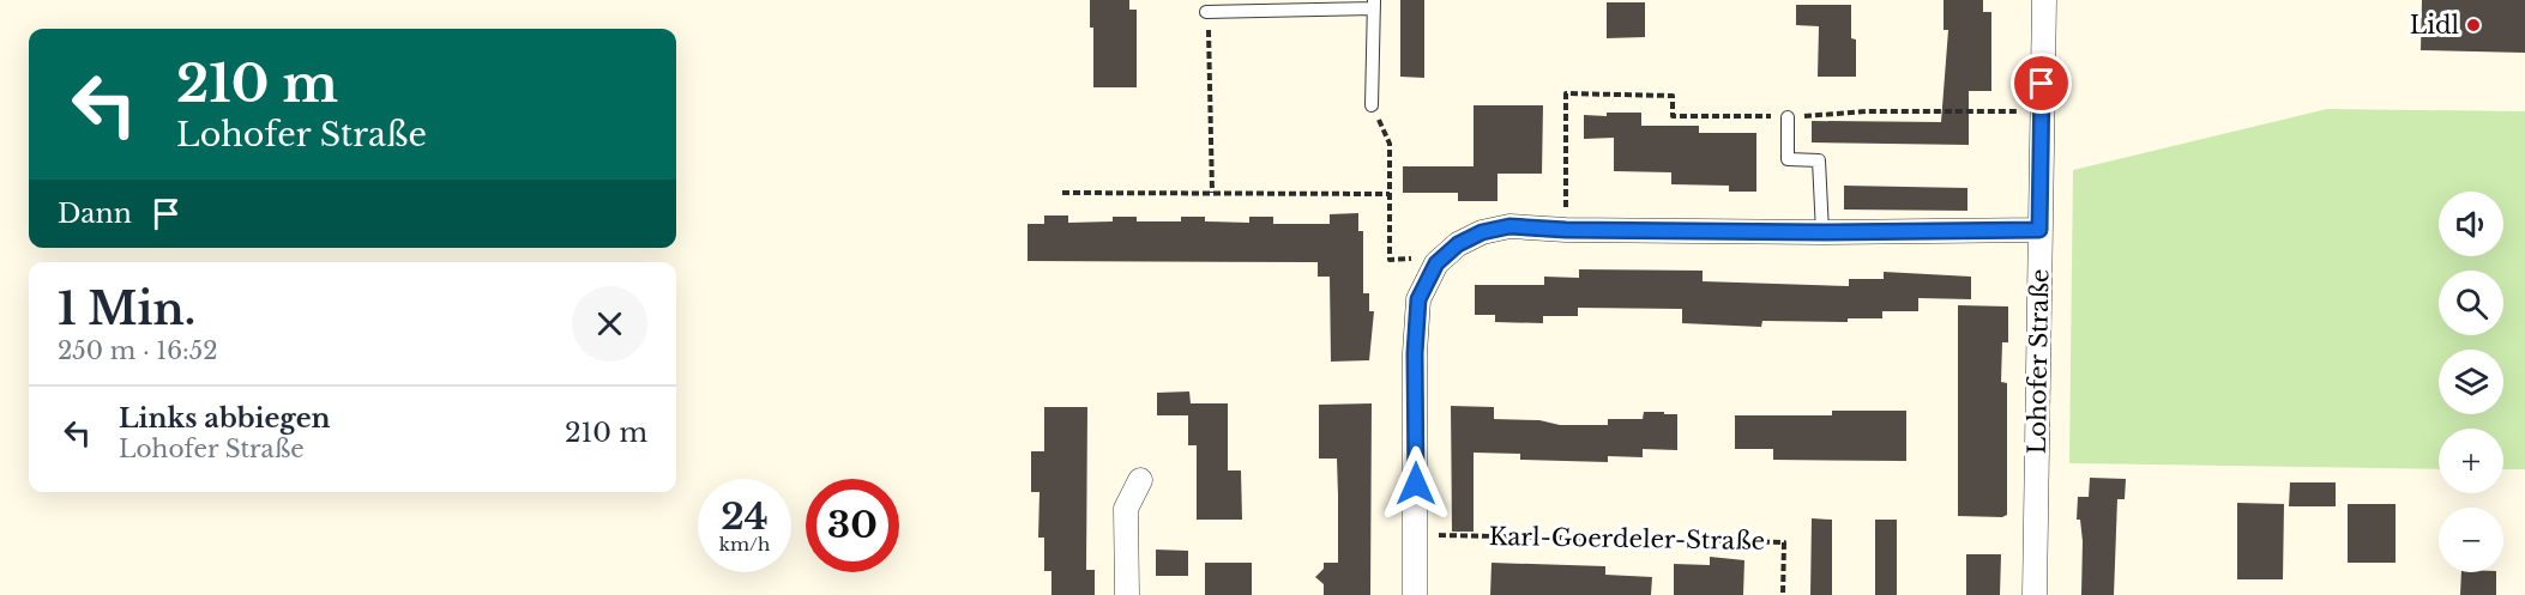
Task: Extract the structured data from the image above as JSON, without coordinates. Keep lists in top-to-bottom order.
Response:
{
  "streets": {
    "street": ["Lohofer Straße"],
    "path": ["Karl-Goerdeler-Straße"]
  },
  "places": ["Lidl"],
  "page": {
    "turn": ["210 m", "Lohofer Straße"],
    "then": "Dann",
    "map_buttons": ["+", "−"],
    "heading": ["1 Min.", "250 m · 16:52"],
    "list": [
      {
        "name": "Links abbiegen",
        "note": "Lohofer Straße",
        "value": "210 m"
      }
    ],
    "speed": "24 km/h",
    "limit": "30"
  }
}
